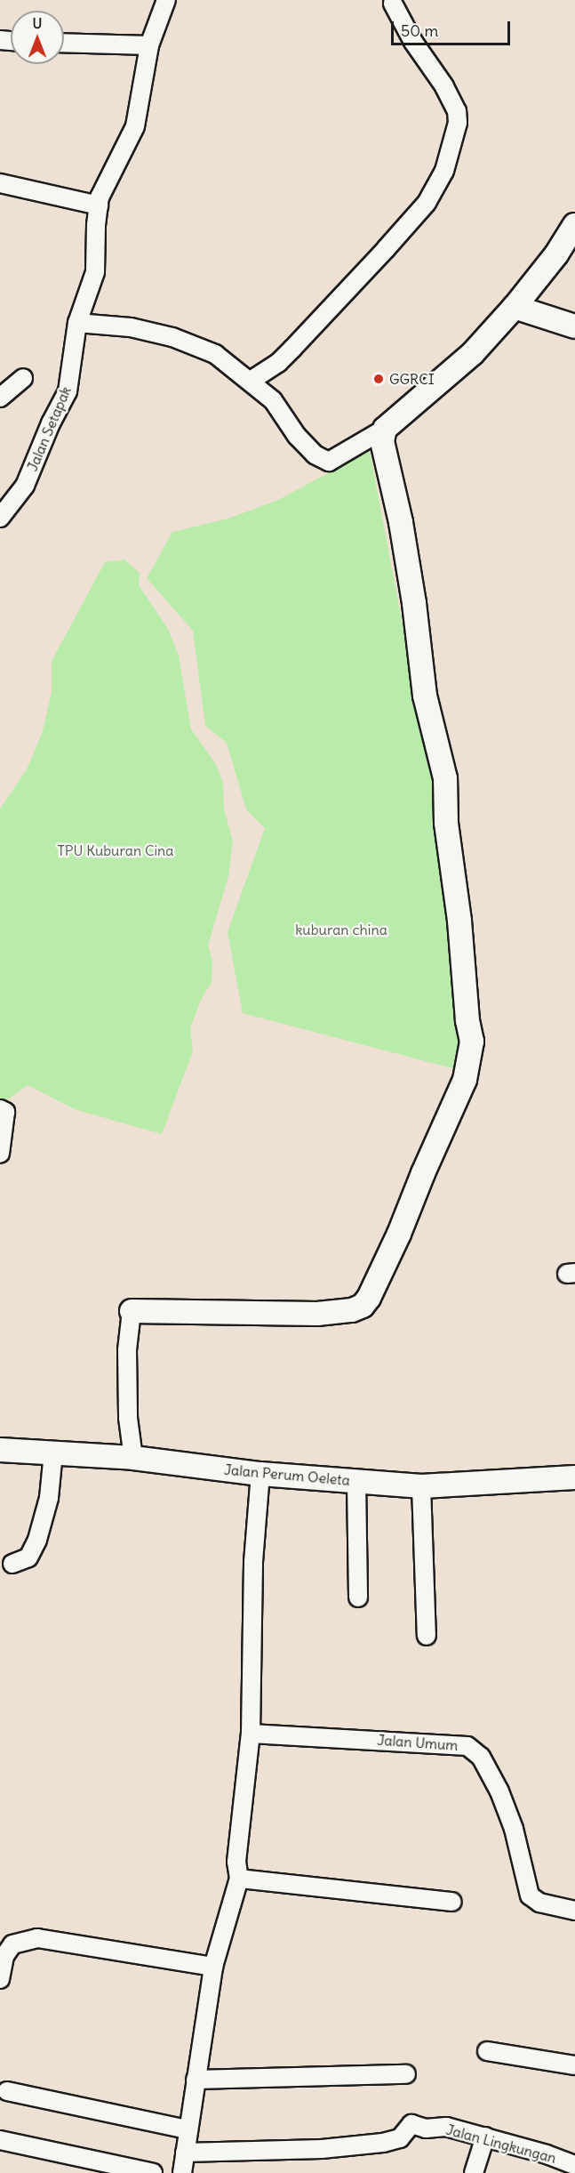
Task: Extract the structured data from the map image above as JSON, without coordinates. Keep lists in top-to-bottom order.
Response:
{
  "streets": {
    "street": [
      "Jalan Setapak",
      "Jalan Perum Oeleta",
      "Jalan Umum",
      "Jalan Lingkungan"
    ]
  },
  "parks": ["TPU Kuburan Cina", "kuburan china"],
  "places": ["GGRCI"],
  "scale_bar": "50 m",
  "north": "top"
}
